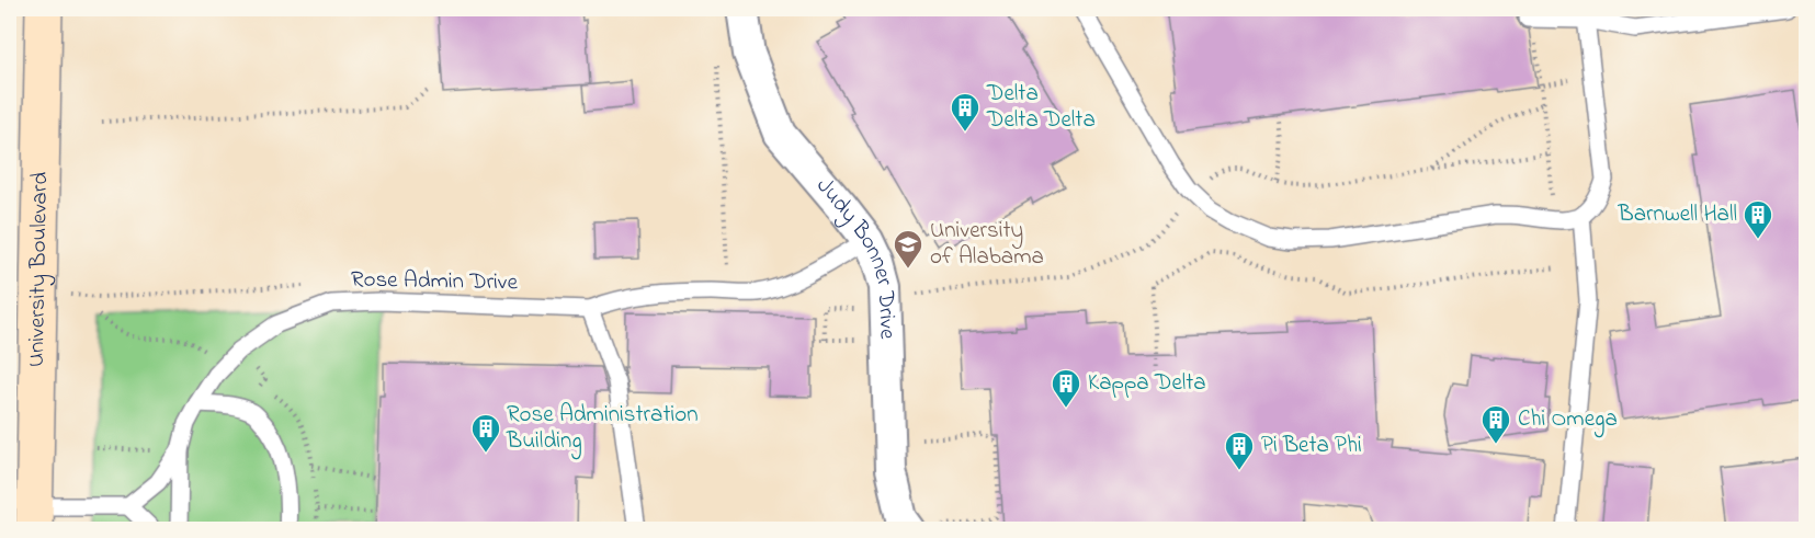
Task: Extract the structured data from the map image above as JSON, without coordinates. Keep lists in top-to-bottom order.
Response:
{
  "streets": {
    "main road": ["University Boulevard"],
    "street": ["Judy Bonner Drive"],
    "lane": ["Rose Admin Drive"]
  },
  "crossings": [
    ["Judy Bonner Drive", "Rose Admin Drive"]
  ],
  "places": {
    "building": [
      "Delta Delta Delta",
      "Barnwell Hall",
      "Kappa Delta",
      "Chi Omega",
      "Rose Administration Building",
      "Pi Beta Phi"
    ],
    "school or university": ["University of Alabama"]
  }
}
